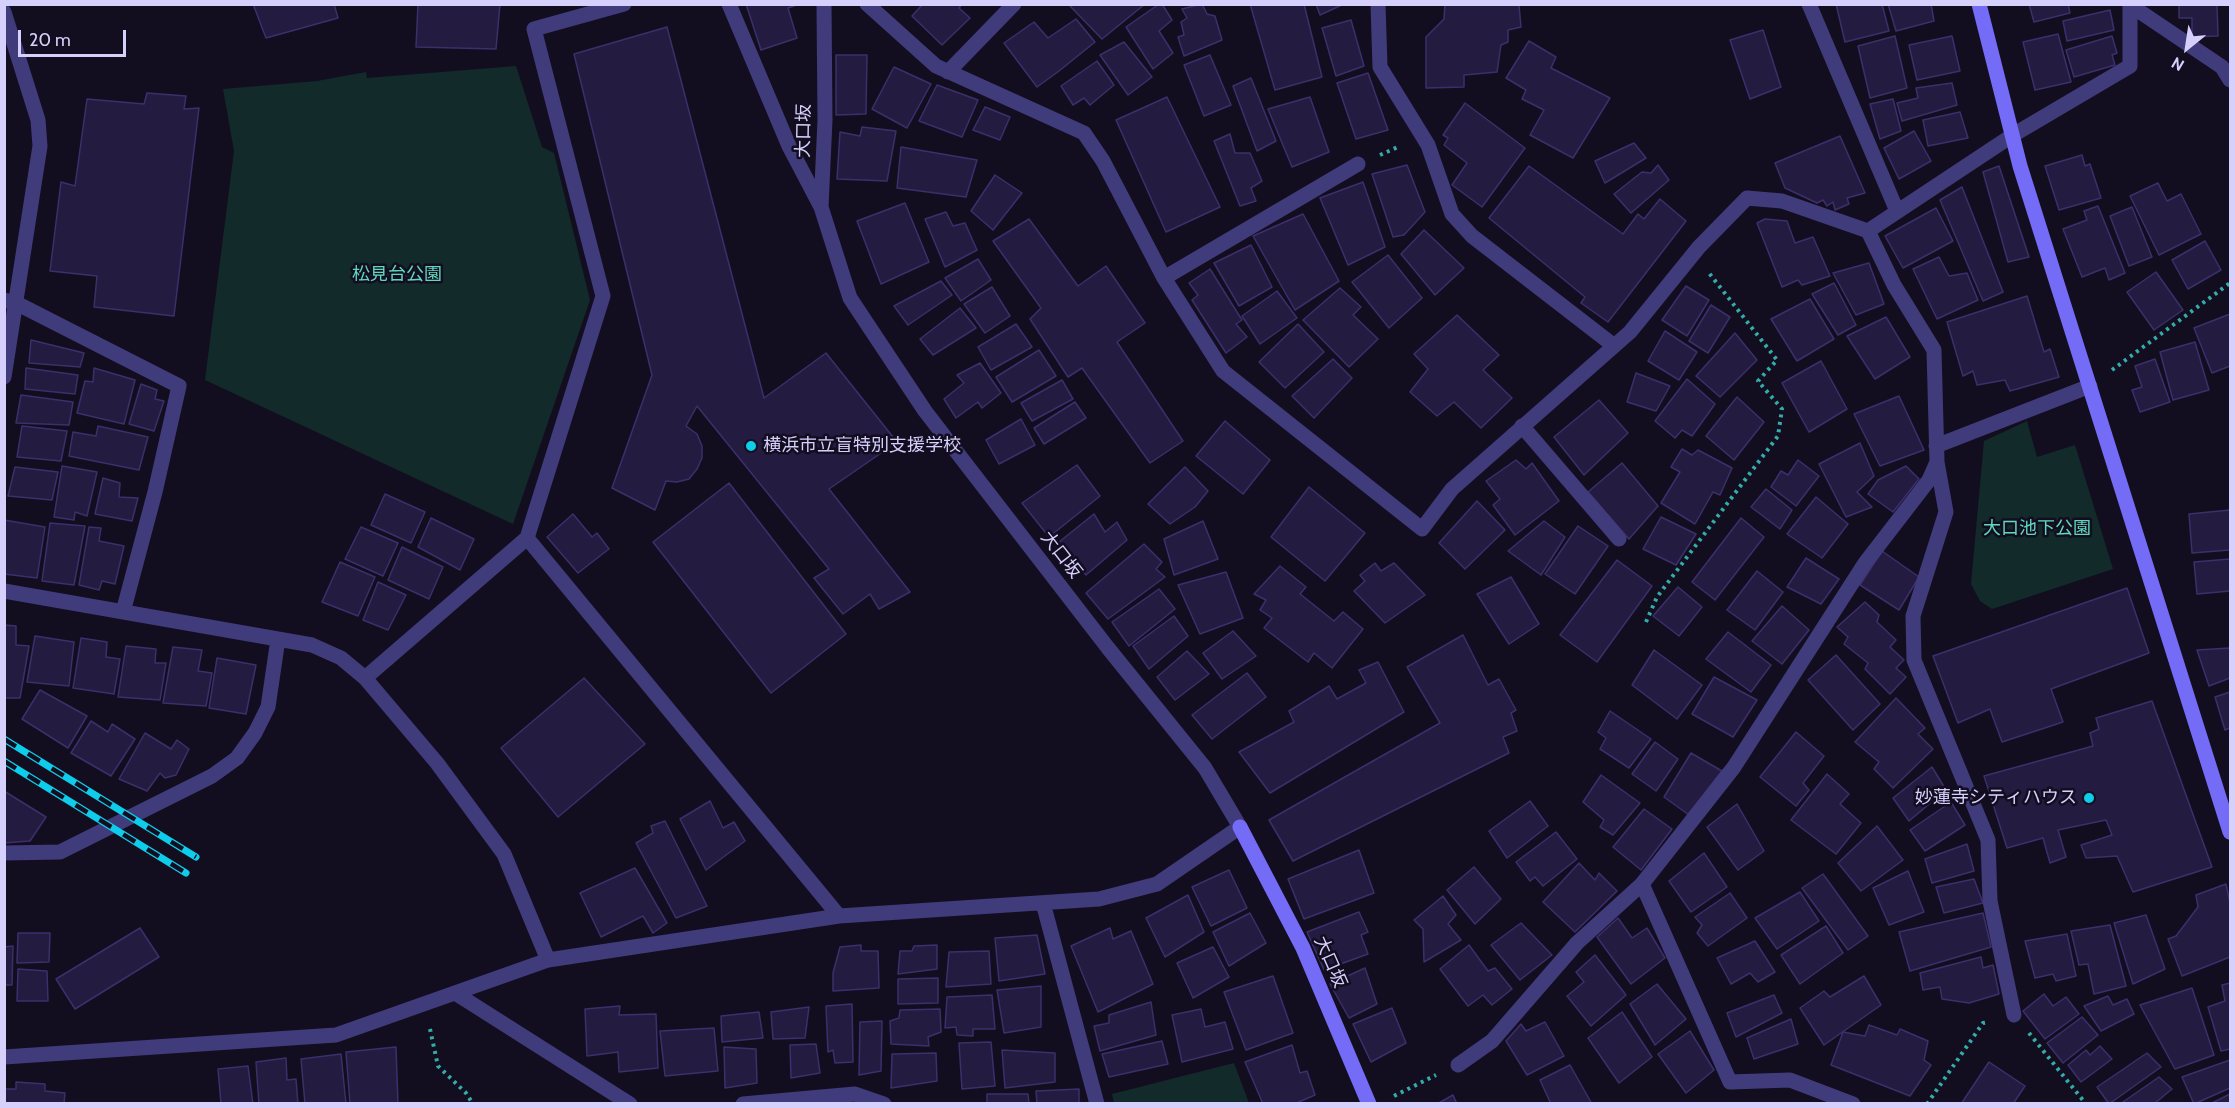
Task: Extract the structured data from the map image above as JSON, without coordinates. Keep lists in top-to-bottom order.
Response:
{
  "streets": {
    "street": ["大口坂"]
  },
  "parks": ["松見台公園", "大口池下公園"],
  "places": ["横浜市立盲特別支援学校", "妙蓮寺シティハウス"],
  "scale_bar": "20 m",
  "north": "bottom left"
}
